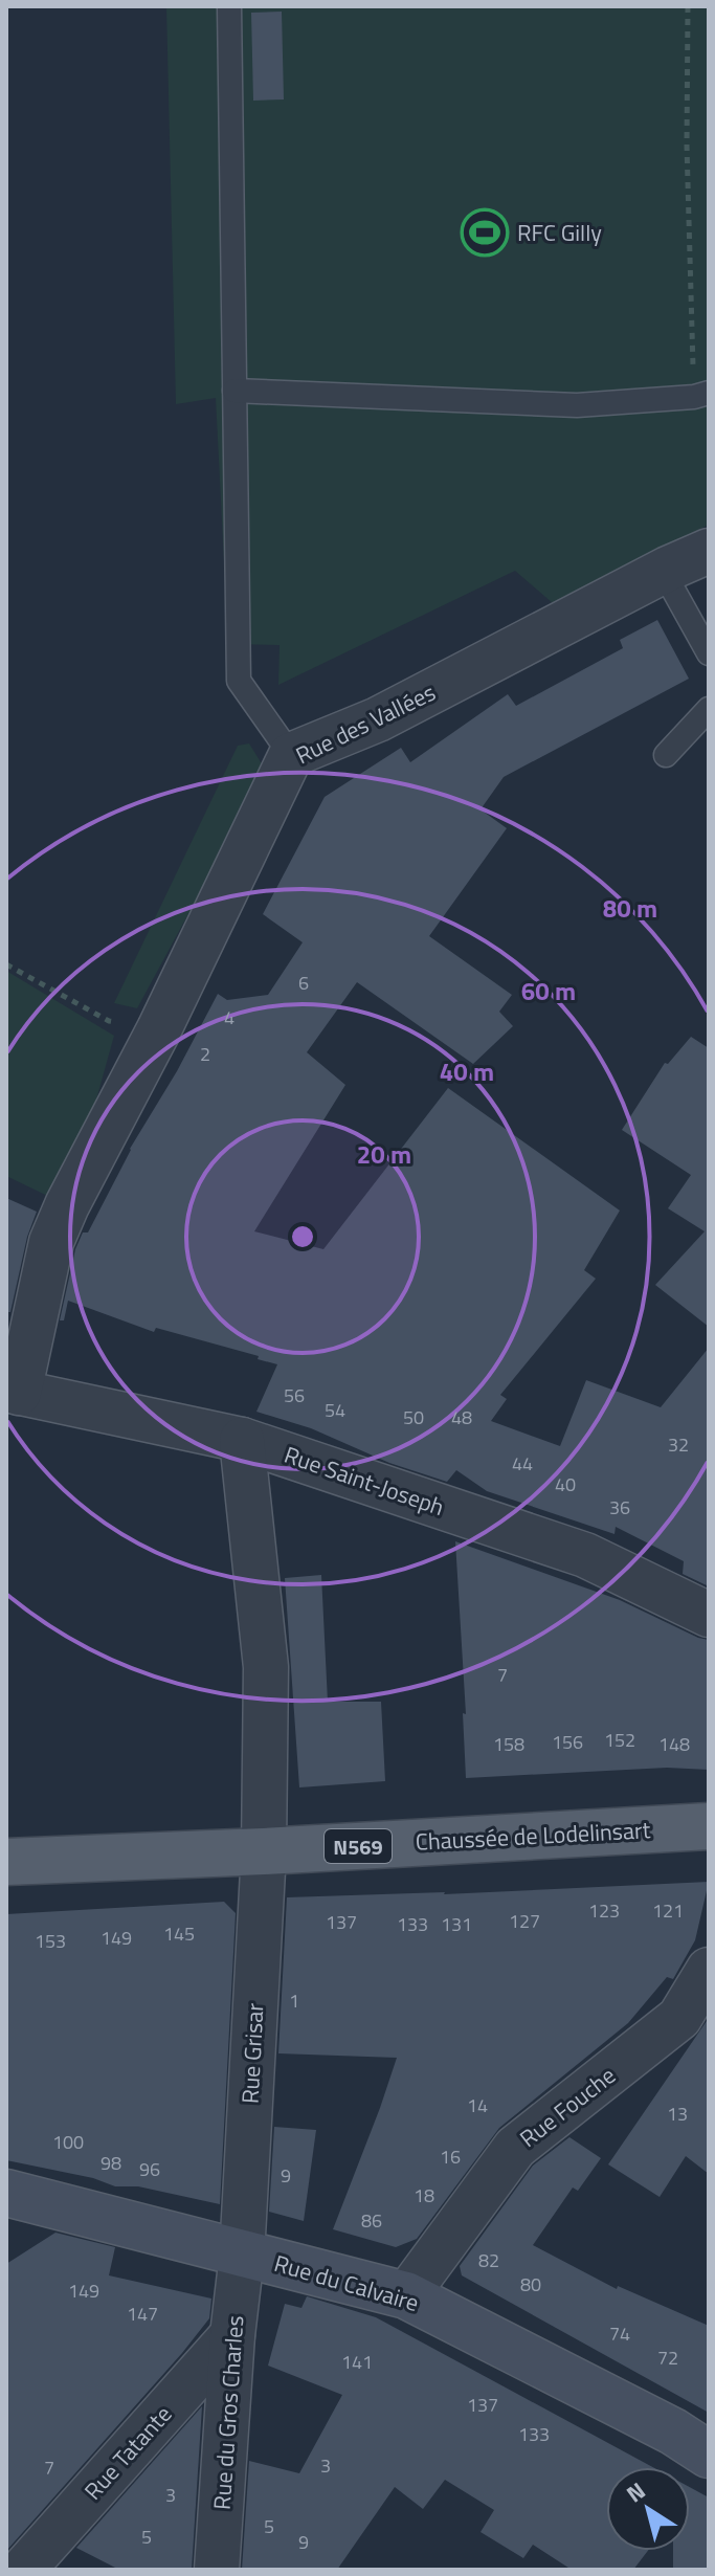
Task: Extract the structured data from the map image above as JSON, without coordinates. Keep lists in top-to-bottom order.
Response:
{
  "streets": {
    "main road": ["Chaussée de Lodelinsart", "N569", "Rue du Calvaire"],
    "street": [
      "Rue des Vallées",
      "Rue Saint-Joseph",
      "Rue Grisar",
      "Rue Fouche",
      "Rue du Gros Charles",
      "Rue Tatante"
    ]
  },
  "crossings": [
    ["Rue des Vallées", "Rue Saint-Joseph"],
    ["Rue Saint-Joseph", "Rue Grisar"],
    ["Chaussée de Lodelinsart", "Rue Grisar"],
    ["Rue Grisar", "Rue du Calvaire"],
    ["Rue Grisar", "Rue du Gros Charles"],
    ["Rue Fouche", "Rue du Calvaire"],
    ["Rue du Calvaire", "Rue du Gros Charles"],
    ["Rue du Gros Charles", "Rue Tatante"]
  ],
  "places": {
    "sports": ["RFC Gilly"]
  },
  "house_numbers": [
    "6",
    "4",
    "2",
    "56",
    "54",
    "50",
    "48",
    "32",
    "44",
    "40",
    "36",
    "7",
    "152",
    "156",
    "158",
    "148",
    "123",
    "121",
    "127",
    "137",
    "133",
    "131",
    "145",
    "149",
    "153",
    "1",
    "14",
    "13",
    "100",
    "16",
    "98",
    "96",
    "9",
    "18",
    "86",
    "82",
    "80",
    "149",
    "147",
    "74",
    "72",
    "141",
    "137",
    "133",
    "3",
    "7",
    "3",
    "5",
    "5",
    "9"
  ],
  "north": "top left",
  "rings": [
    "80 m",
    "60 m",
    "40 m",
    "20 m"
  ]
}
